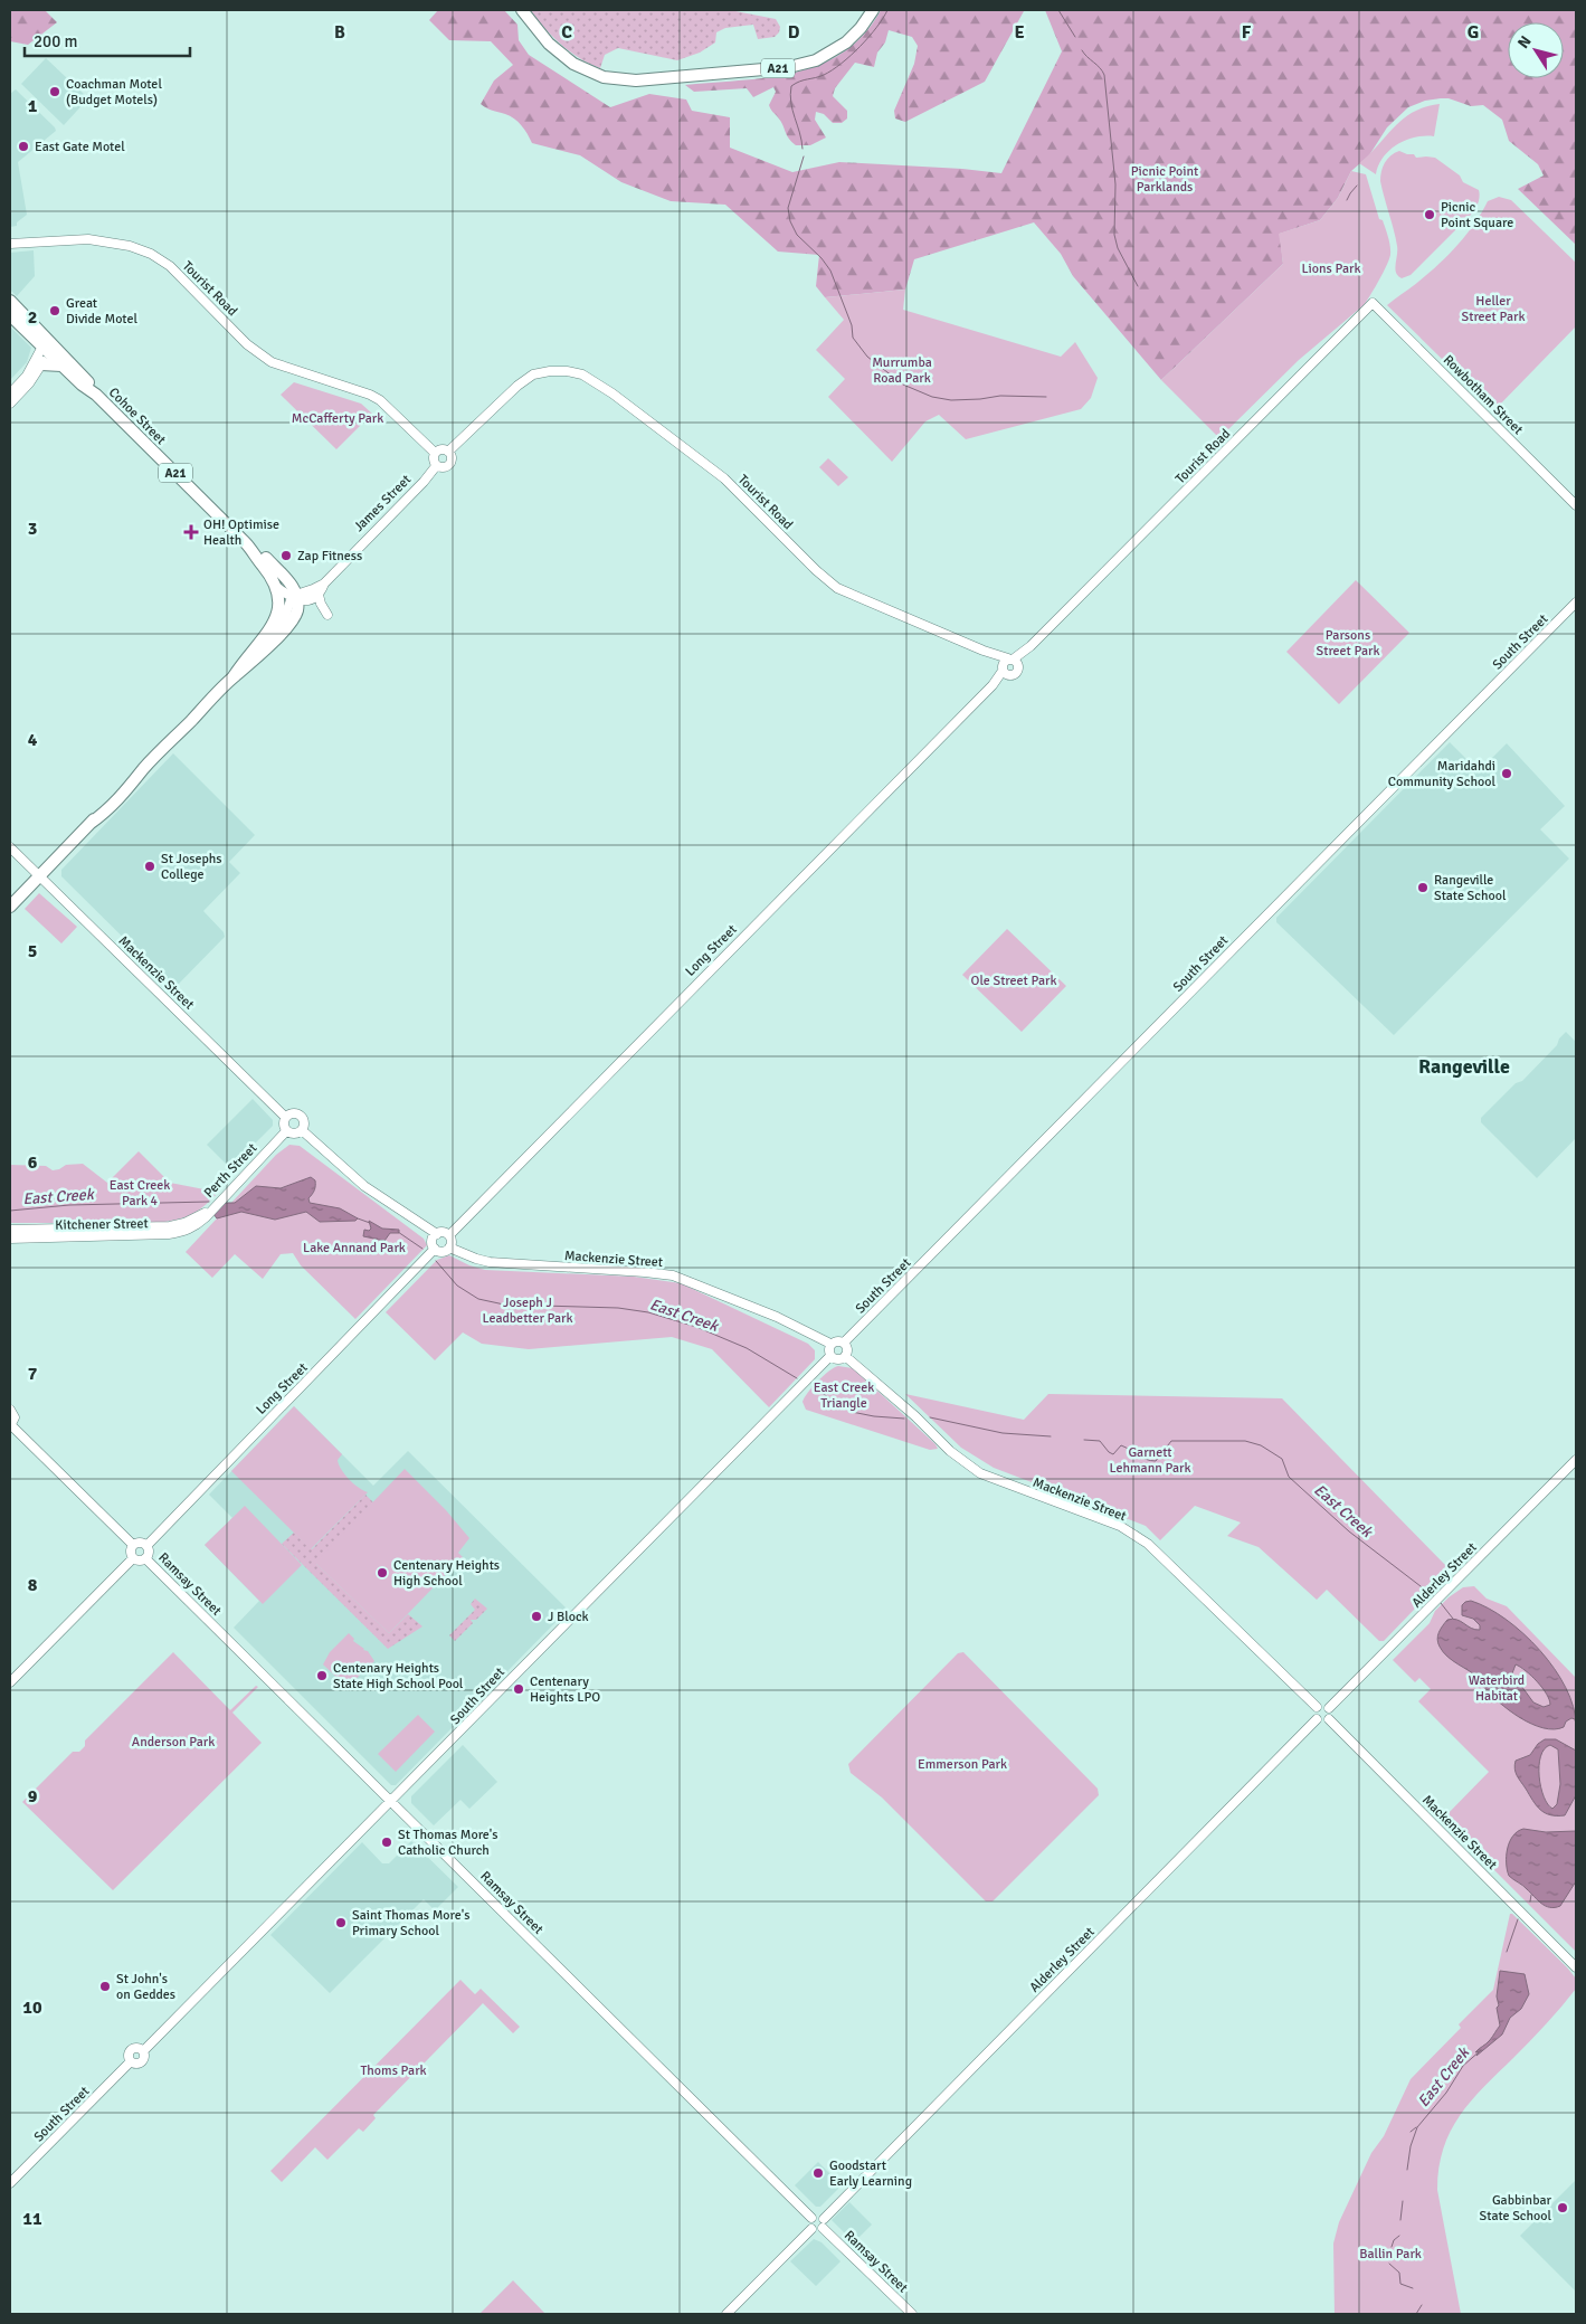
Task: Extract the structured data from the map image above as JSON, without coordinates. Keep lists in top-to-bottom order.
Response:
{
  "streets": {
    "highway": ["A21", "Cohoe Street"],
    "street": [
      "Tourist Road",
      "Rowbotham Street",
      "James Street",
      "South Street",
      "Long Street",
      "Mackenzie Street",
      "Perth Street",
      "Kitchener Street",
      "Alderley Street",
      "Ramsay Street"
    ]
  },
  "crossings": [
    ["Tourist Road", "Rowbotham Street"],
    ["Tourist Road", "James Street"],
    ["Tourist Road", "Long Street"],
    ["Cohoe Street", "James Street"],
    ["South Street", "Mackenzie Street"],
    ["South Street", "Ramsay Street"],
    ["Long Street", "Mackenzie Street"],
    ["Long Street", "Ramsay Street"],
    ["Mackenzie Street", "Perth Street"],
    ["Mackenzie Street", "Alderley Street"],
    ["Perth Street", "Kitchener Street"],
    ["Alderley Street", "Ramsay Street"]
  ],
  "districts": ["Rangeville"],
  "water": ["East Creek"],
  "parks": [
    "Picnic Point Parklands",
    "Lions Park",
    "Heller Street Park",
    "Murrumba Road Park",
    "McCafferty Park",
    "Parsons Street Park",
    "Ole Street Park",
    "East Creek Park 4",
    "Lake Annand Park",
    "Joseph J Leadbetter Park",
    "East Creek Triangle",
    "Garnett Lehmann Park",
    "Waterbird Habitat",
    "Anderson Park",
    "Emmerson Park",
    "Thoms Park",
    "Ballin Park"
  ],
  "places": {
    "other": [
      "Coachman Motel (Budget Motels)",
      "East Gate Motel",
      "Picnic Point Square",
      "Great Divide Motel",
      "Zap Fitness",
      "Maridahdi Community School",
      "St Josephs College",
      "Rangeville State School",
      "Centenary Heights High School",
      "J Block",
      "Centenary Heights State High School Pool",
      "Centenary Heights LPO",
      "St Thomas More's Catholic Church",
      "Saint Thomas More's Primary School",
      "St John's on Geddes",
      "Goodstart Early Learning",
      "Gabbinbar State School"
    ],
    "health": ["OH! Optimise Health"]
  },
  "scale_bar": "200 m",
  "north": "top left",
  "grid": {
    "columns": [
      "B",
      "C",
      "D",
      "E",
      "F",
      "G"
    ],
    "rows": [
      "1",
      "2",
      "3",
      "4",
      "5",
      "6",
      "7",
      "8",
      "9",
      "10",
      "11"
    ]
  }
}
